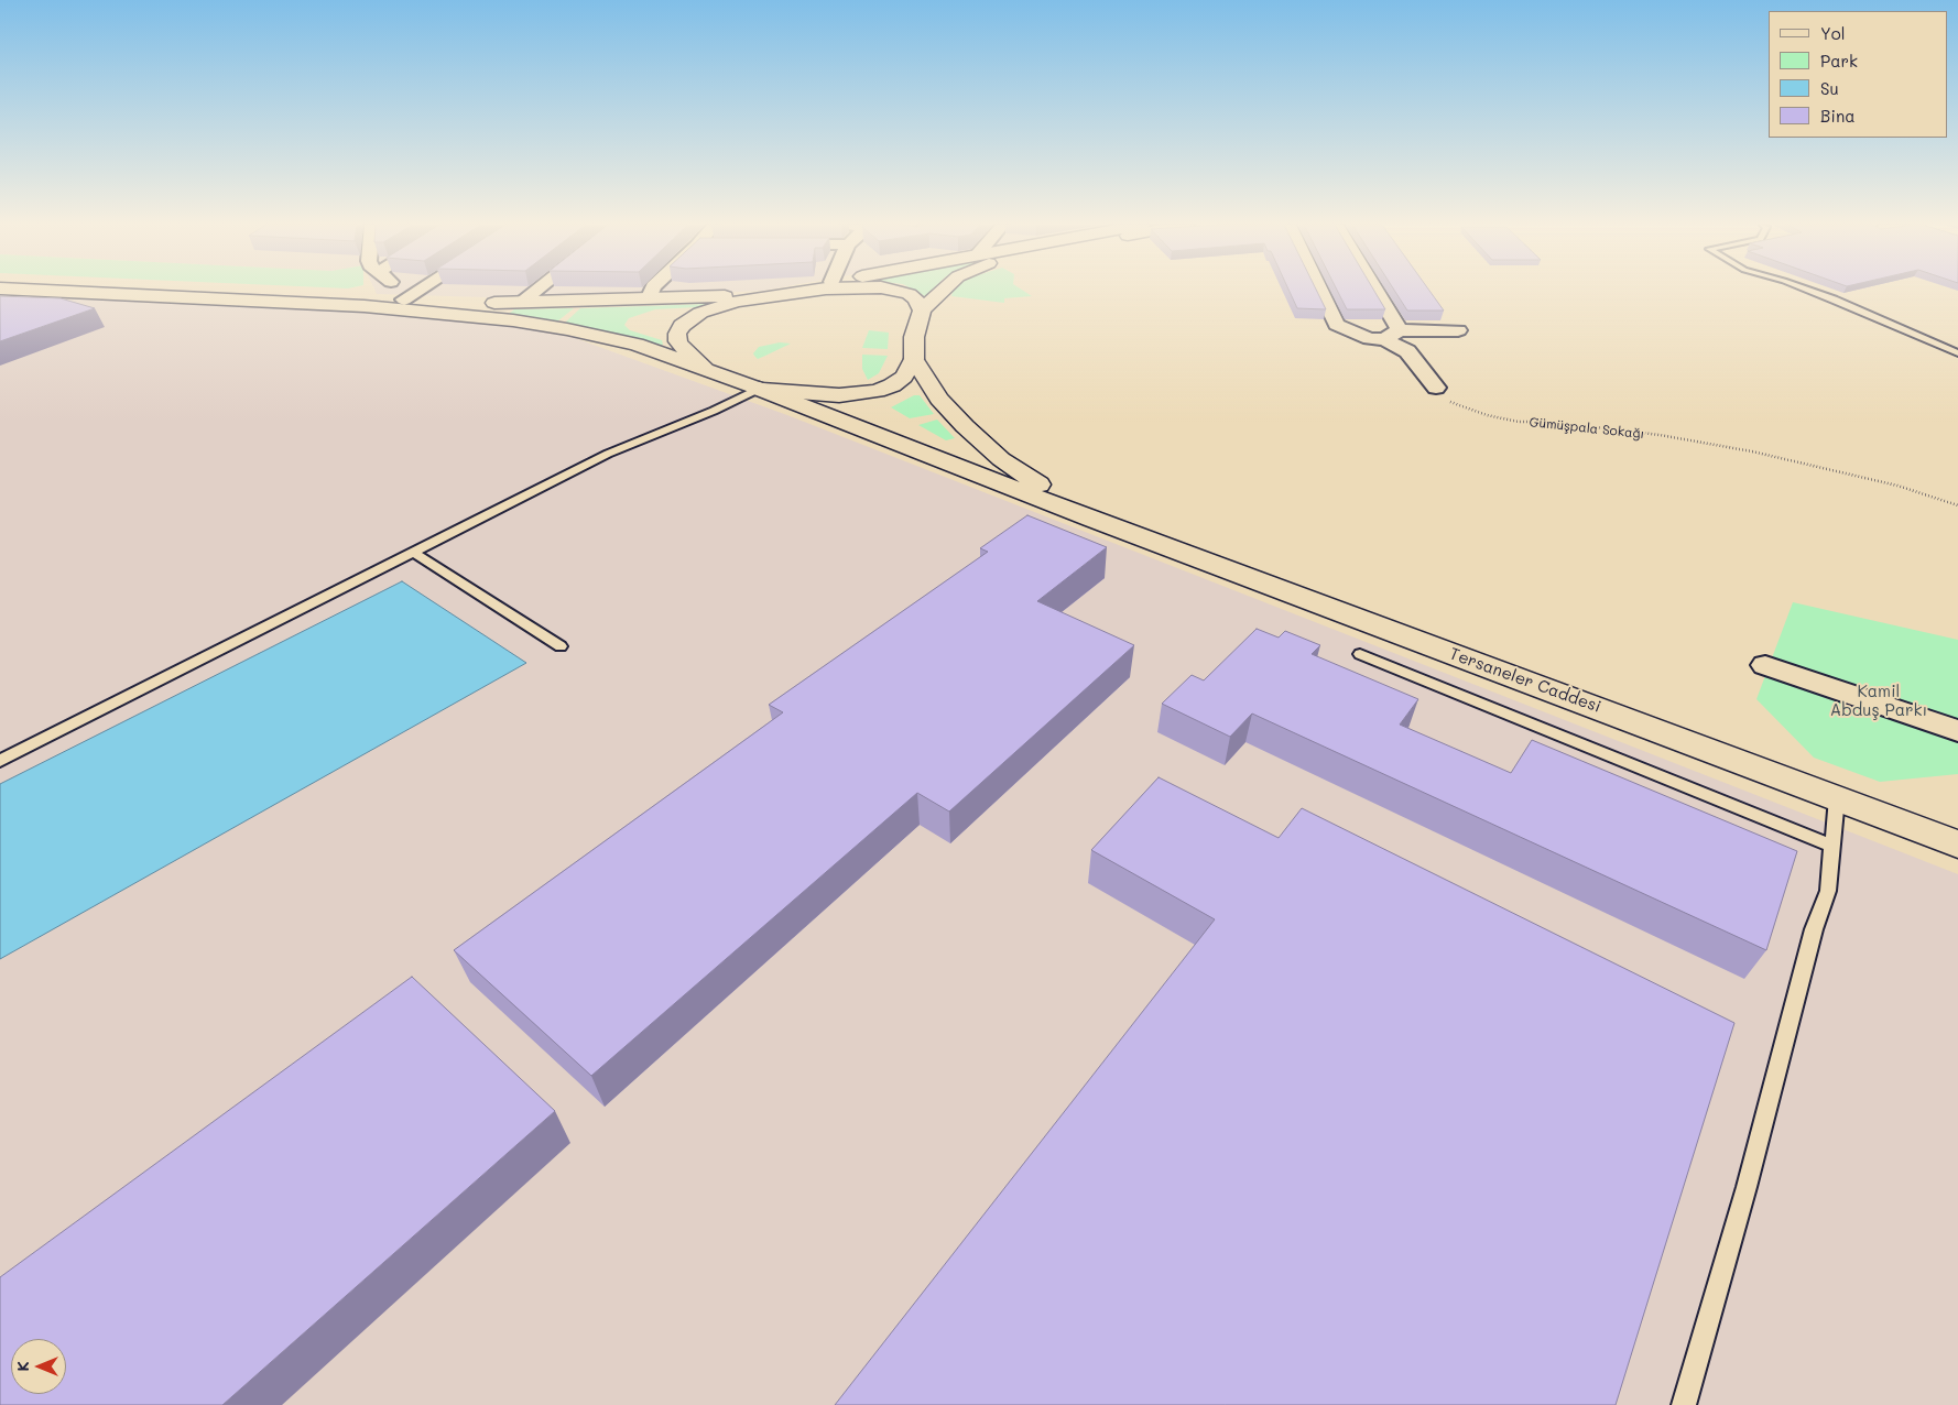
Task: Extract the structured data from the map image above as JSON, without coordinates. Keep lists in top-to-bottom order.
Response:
{
  "streets": {
    "main road": ["Tersaneler Caddesi"],
    "path": ["Gümüşpala Sokağı"]
  },
  "parks": ["Kamil Abduş Parkı"],
  "legend": [
    "Yol",
    "Park",
    "Su",
    "Bina"
  ],
  "north": "left"
}
